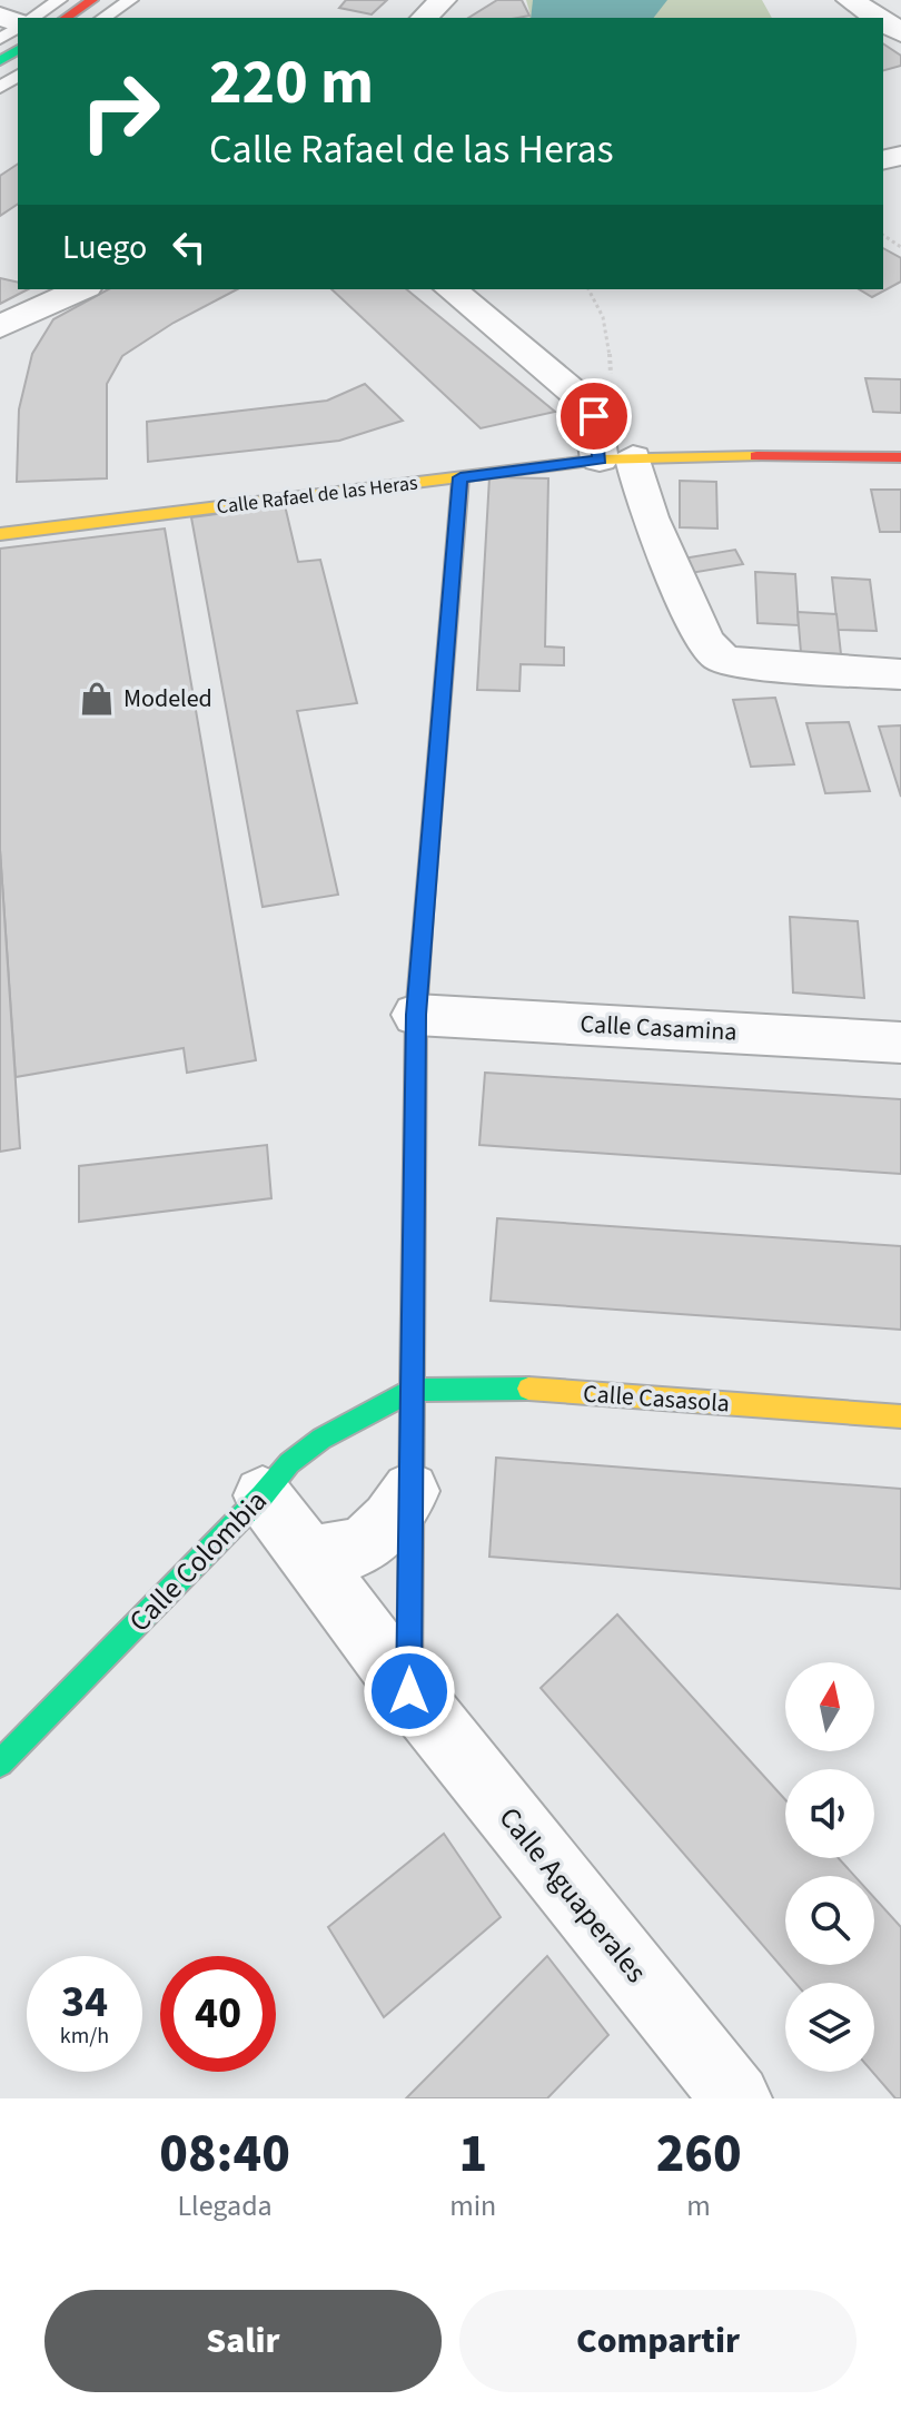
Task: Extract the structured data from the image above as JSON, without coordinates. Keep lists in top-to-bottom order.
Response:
{
  "streets": {
    "main road": ["Calle Rafael de las Heras", "Calle Casasola", "Calle Colombia"],
    "street": ["Calle Casamina", "Calle Aguaperales"]
  },
  "crossings": [
    ["Calle Casasola", "Calle Colombia"],
    ["Calle Colombia", "Calle Aguaperales"]
  ],
  "places": {
    "shop": ["Modeled"]
  },
  "north": "top",
  "page": {
    "turn": ["220 m", "Calle Rafael de las Heras"],
    "then": "Luego",
    "speed": "34 km/h",
    "limit": "40",
    "eta": [
      "08:40",
      "Llegada",
      "1",
      "min",
      "260",
      "m"
    ],
    "buttons": ["Salir", "Compartir"]
  }
}
